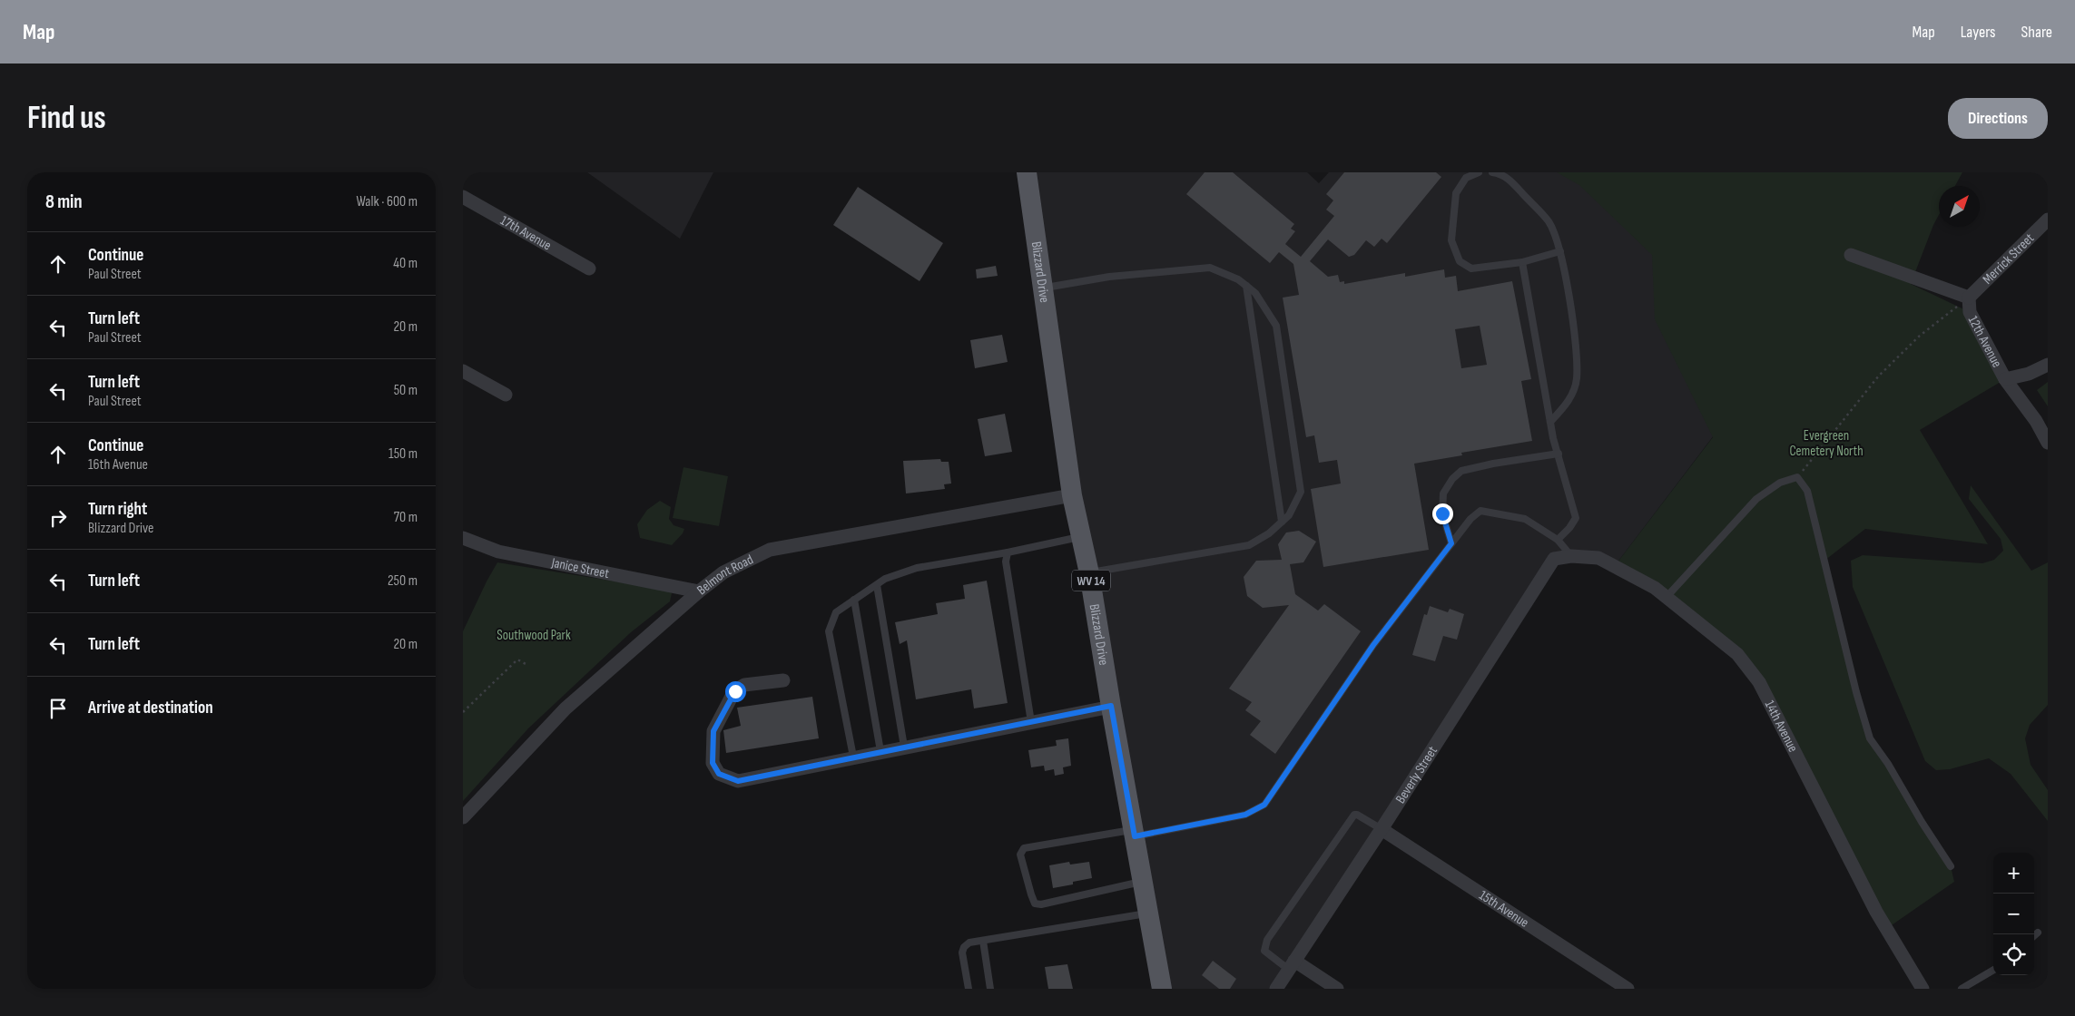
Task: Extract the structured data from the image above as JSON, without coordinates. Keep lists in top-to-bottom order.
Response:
{
  "streets": {
    "main road": ["Blizzard Drive", "WV 14"],
    "street": [
      "17th Avenue",
      "Merrick Street",
      "12th Avenue",
      "Janice Street",
      "Belmont Road",
      "14th Avenue",
      "Beverly Street",
      "15th Avenue"
    ]
  },
  "crossings": [
    ["Merrick Street", "12th Avenue"],
    ["Blizzard Drive", "Belmont Road"],
    ["Janice Street", "Belmont Road"],
    ["14th Avenue", "Beverly Street"],
    ["Beverly Street", "15th Avenue"]
  ],
  "parks": ["Evergreen Cemetery North", "Southwood Park"],
  "north": "top right",
  "page": {
    "header": "Map",
    "nav": ["Map", "Layers", "Share"],
    "buttons": "Directions",
    "title": "Find us",
    "heading": ["8 min", "Walk · 600 m"],
    "list": [
      ["Continue", "Paul Street", "40 m"],
      ["Turn left", "Paul Street", "20 m"],
      ["Turn left", "Paul Street", "50 m"],
      ["Continue", "16th Avenue", "150 m"],
      ["Turn right", "Blizzard Drive", "70 m"],
      ["Turn left", "250 m"],
      ["Turn left", "20 m"],
      "Arrive at destination"
    ],
    "map_buttons": ["+", "−"]
  }
}
